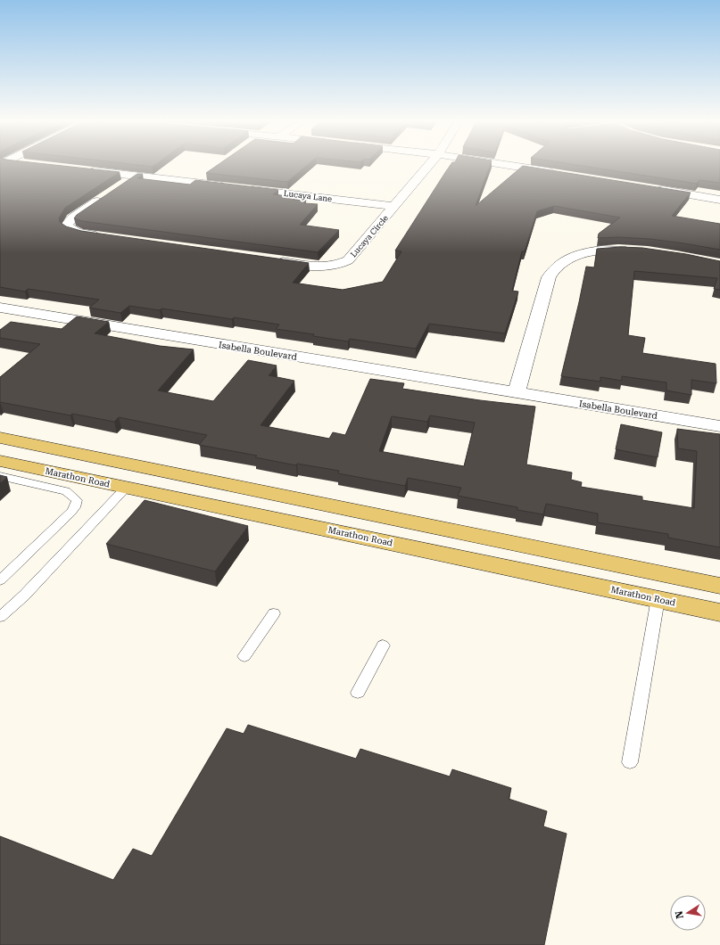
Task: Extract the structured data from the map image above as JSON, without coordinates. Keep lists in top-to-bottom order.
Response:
{
  "streets": {
    "main road": ["Marathon Road"],
    "street": ["Lucaya Lane", "Lucaya Circle", "Isabella Boulevard"]
  },
  "crossings": [
    ["Lucaya Lane", "Lucaya Circle"]
  ],
  "north": "left"
}
